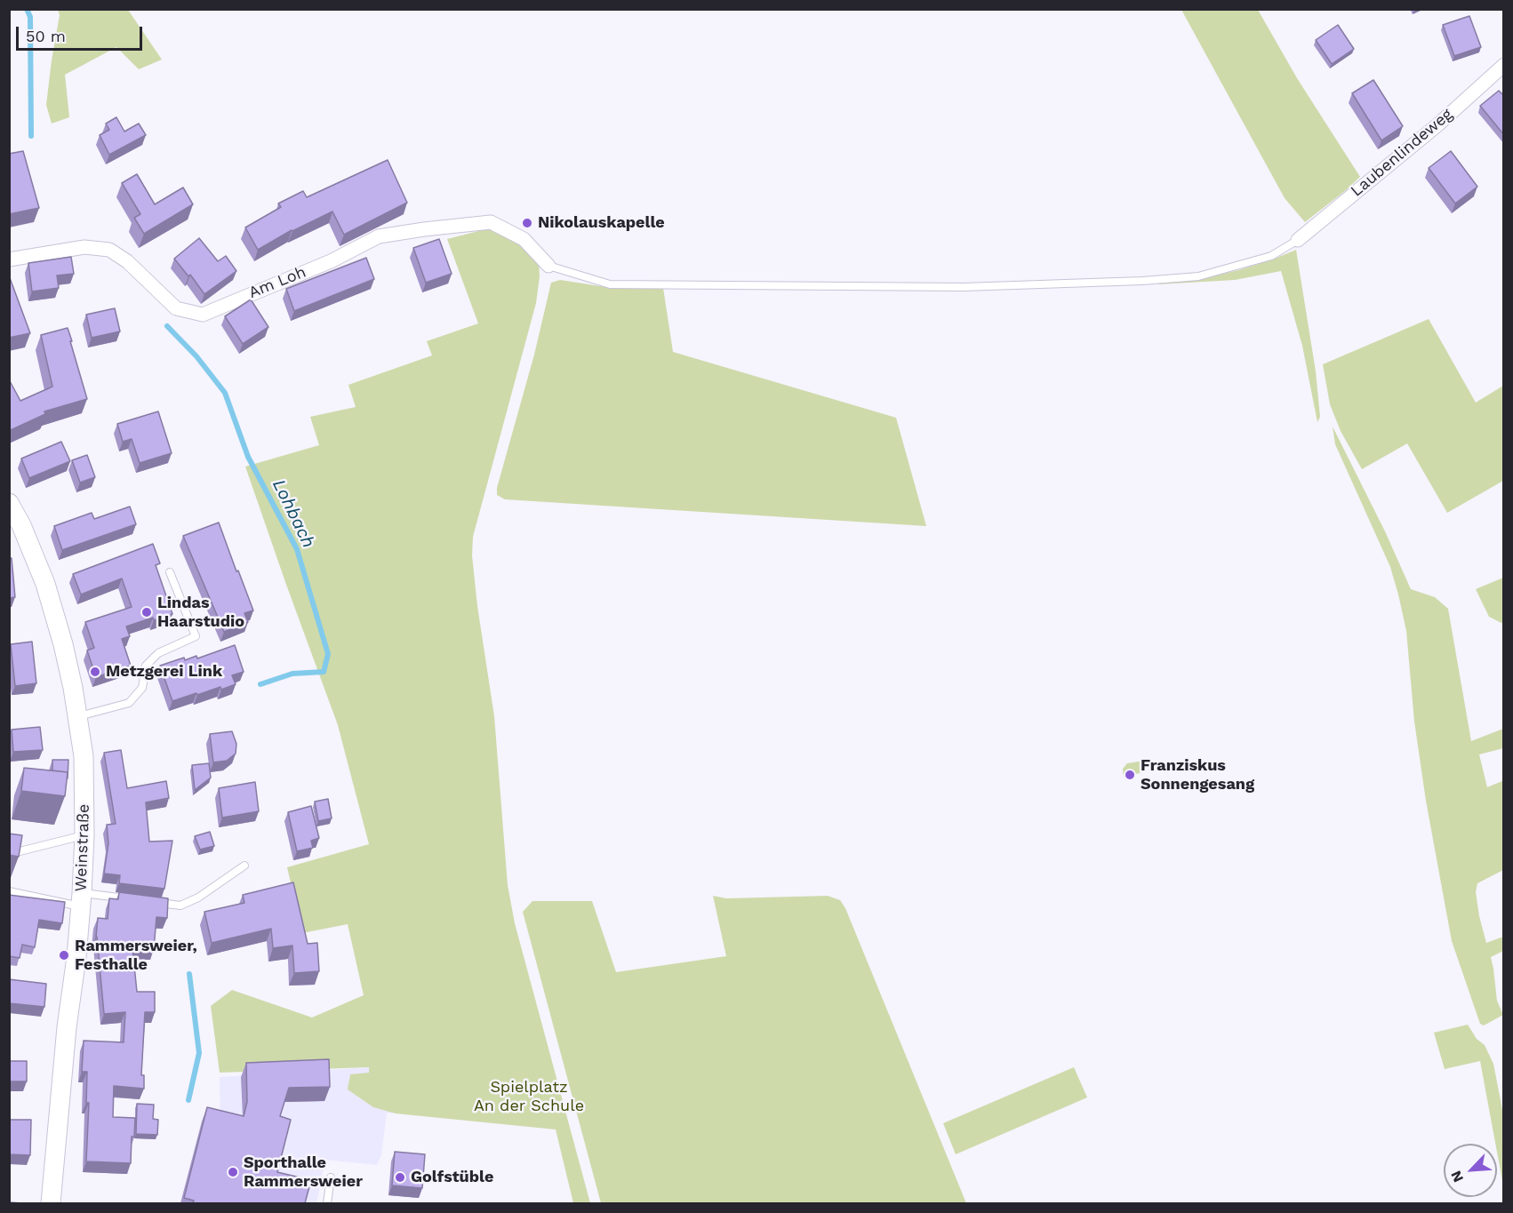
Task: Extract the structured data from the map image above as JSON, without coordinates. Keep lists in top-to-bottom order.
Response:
{
  "streets": {
    "street": ["Laubenlindeweg", "Am Loh", "Weinstraße"]
  },
  "water": ["Lohbach"],
  "parks": ["Spielplatz An der Schule"],
  "places": [
    "Nikolauskapelle",
    "Lindas Haarstudio",
    "Metzgerei Link",
    "Franziskus Sonnengesang",
    "Rammersweier, Festhalle",
    "Sporthalle Rammersweier",
    "Golfstüble"
  ],
  "scale_bar": "50 m",
  "north": "bottom left"
}
